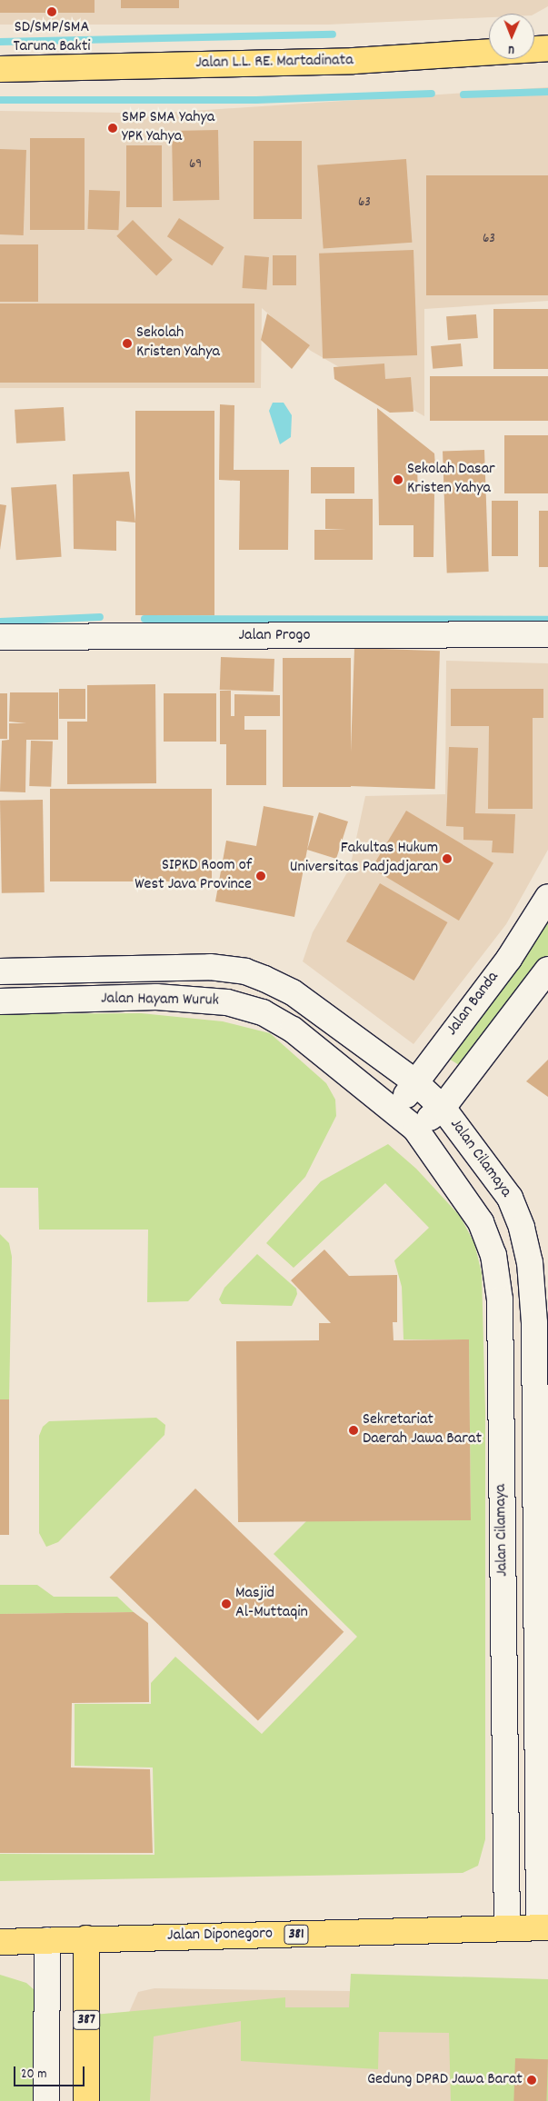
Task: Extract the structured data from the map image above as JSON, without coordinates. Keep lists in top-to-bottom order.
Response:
{
  "streets": {
    "main road": [
      "Jalan L.L. RE. Martadinata",
      "381",
      "Jalan Diponegoro",
      "387"
    ],
    "street": [
      "Jalan Progo",
      "Jalan Hayam Wuruk",
      "Jalan Banda",
      "Jalan Cilamaya"
    ]
  },
  "crossings": [
    ["Jalan Hayam Wuruk", "Jalan Banda"],
    ["Jalan Hayam Wuruk", "Jalan Cilamaya"],
    ["Jalan Banda", "Jalan Cilamaya"],
    ["Jalan Cilamaya", "Jalan Diponegoro"],
    ["Jalan Diponegoro", "387"]
  ],
  "places": [
    "SD/SMP/SMA Taruna Bakti",
    "SMP SMA Yahya YPK Yahya",
    "Sekolah Kristen Yahya",
    "Sekolah Dasar Kristen Yahya",
    "Fakultas Hukum Universitas Padjadjaran",
    "SIPKD Room of West Java Province",
    "Sekretariat Daerah Jawa Barat",
    "Masjid Al-Muttaqin",
    "Gedung DPRD Jawa Barat"
  ],
  "house_numbers": ["69", "63", "63"],
  "scale_bar": "20 m",
  "north": "bottom"
}
